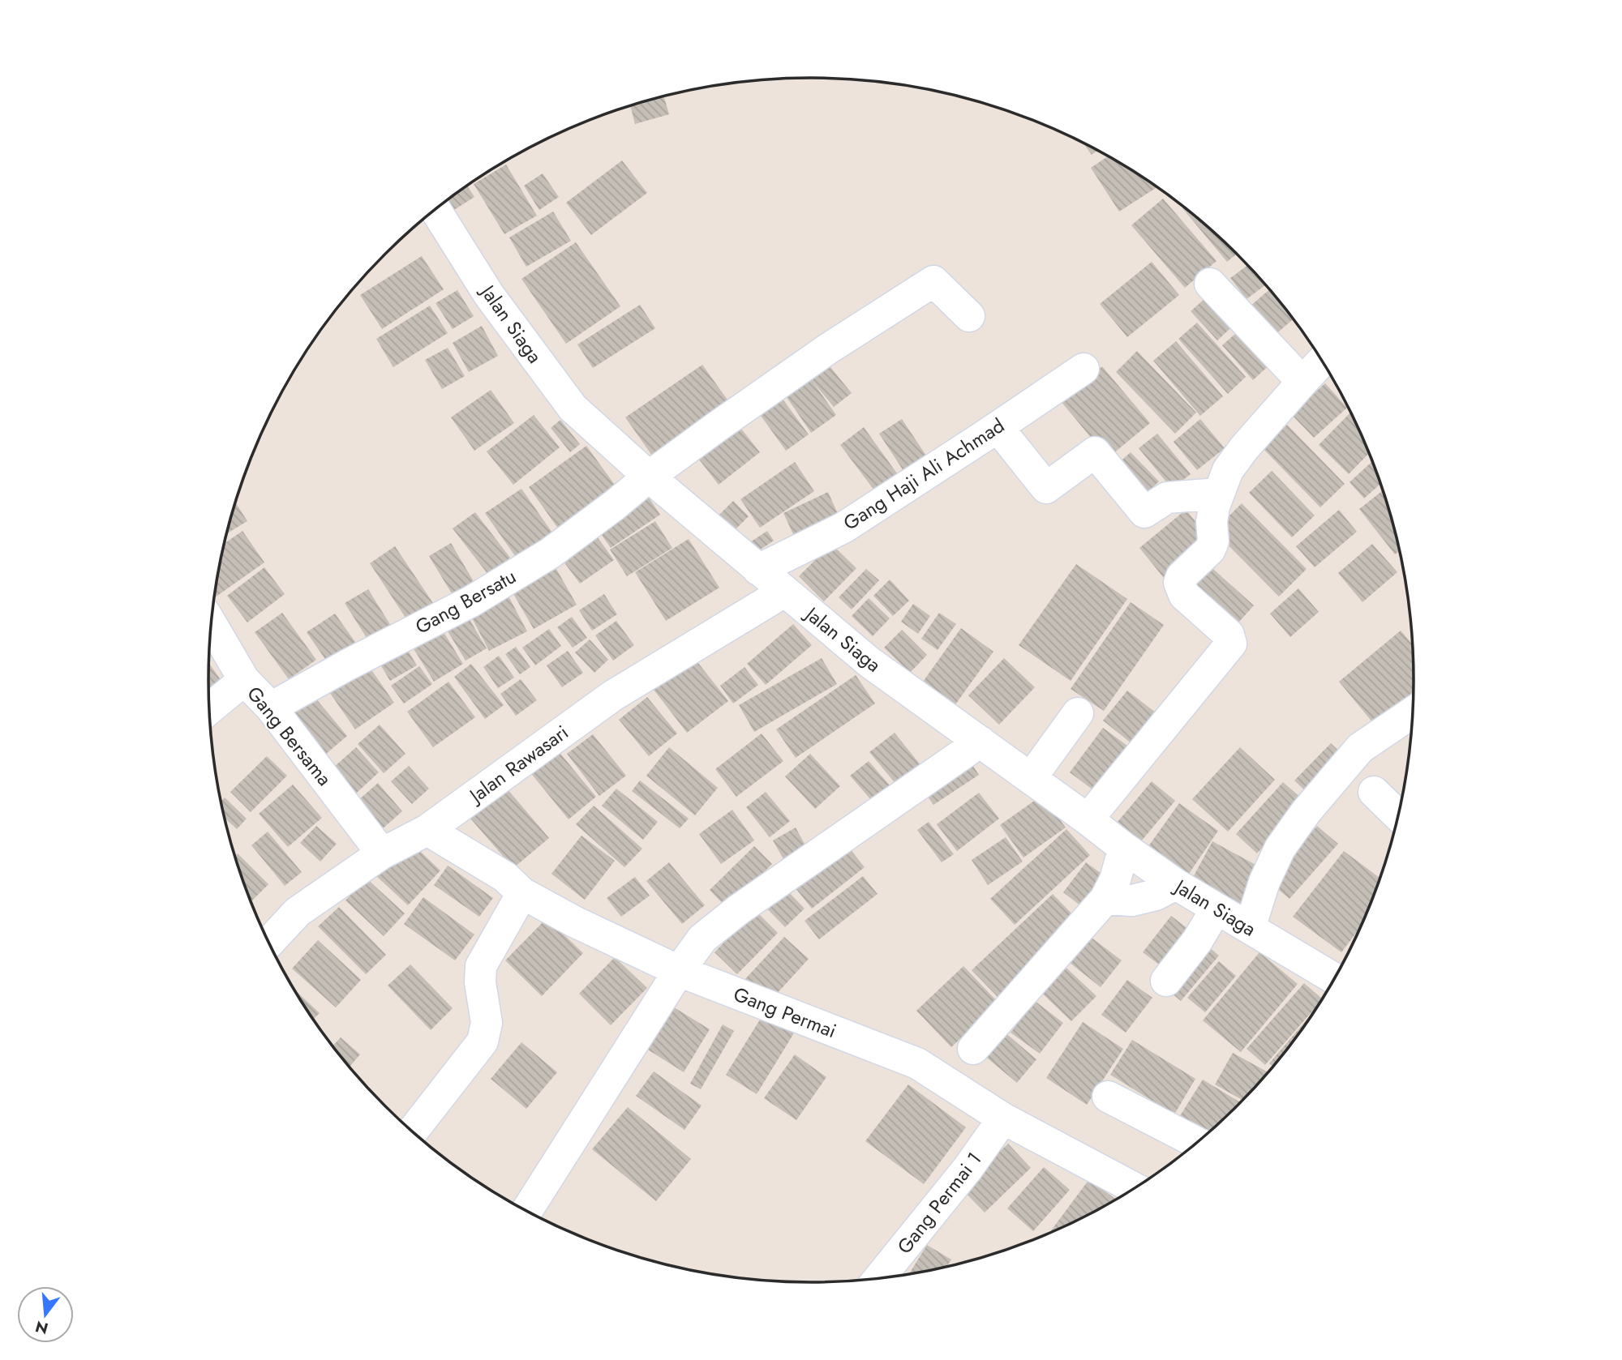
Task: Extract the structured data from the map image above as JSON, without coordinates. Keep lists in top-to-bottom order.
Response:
{
  "streets": {
    "street": [
      "Jalan Siaga",
      "Gang Haji Ali Achmad",
      "Gang Bersatu",
      "Gang Bersama",
      "Jalan Rawasari",
      "Gang Permai",
      "Gang Permai 1"
    ]
  },
  "crossings": [
    ["Jalan Siaga", "Gang Haji Ali Achmad"],
    ["Jalan Siaga", "Gang Bersatu"],
    ["Jalan Siaga", "Jalan Rawasari"],
    ["Gang Bersatu", "Gang Bersama"],
    ["Gang Bersama", "Jalan Rawasari"],
    ["Jalan Rawasari", "Gang Permai"],
    ["Gang Permai", "Gang Permai 1"]
  ],
  "north": "bottom"
}
